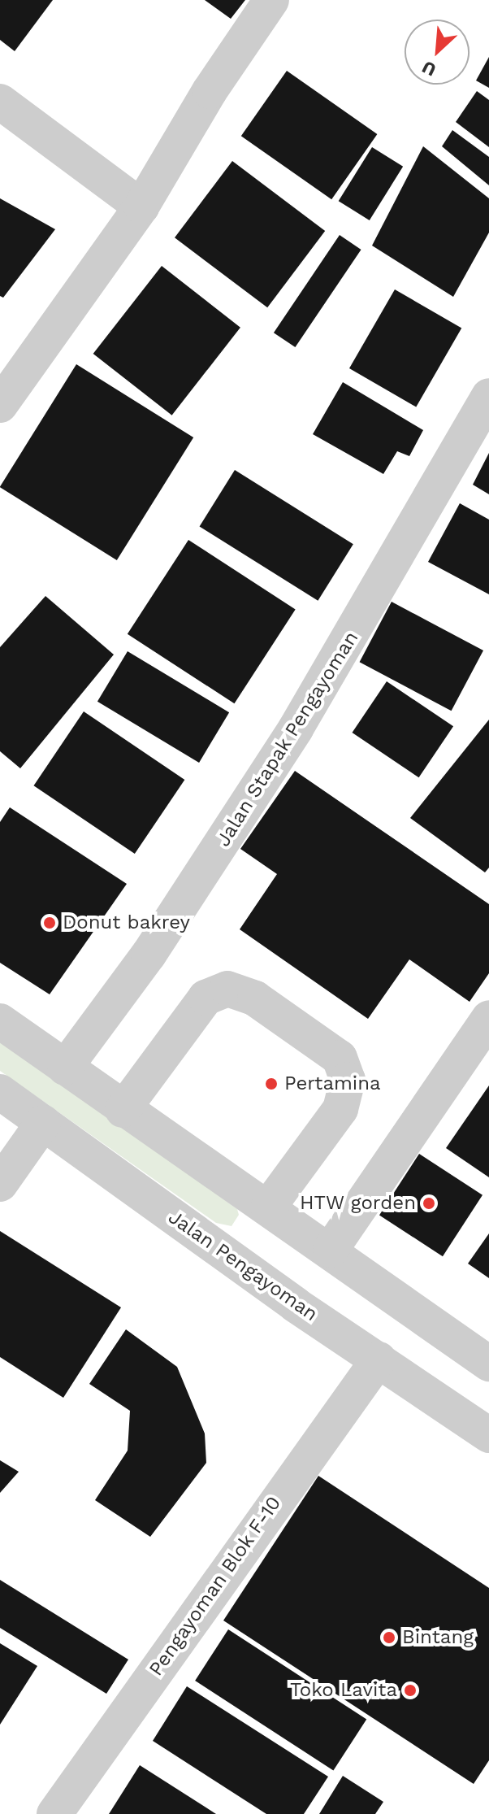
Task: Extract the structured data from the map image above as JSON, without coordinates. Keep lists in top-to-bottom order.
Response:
{
  "streets": {
    "street": ["Jalan Stapak Pengayoman", "Jalan Pengayoman", "Pengayoman Blok F-10"]
  },
  "crossings": [
    ["Jalan Pengayoman", "Pengayoman Blok F-10"]
  ],
  "places": [
    "Donut bakrey",
    "Pertamina",
    "HTW gorden",
    "Bintang",
    "Toko Lavita"
  ],
  "north": "bottom left"
}
